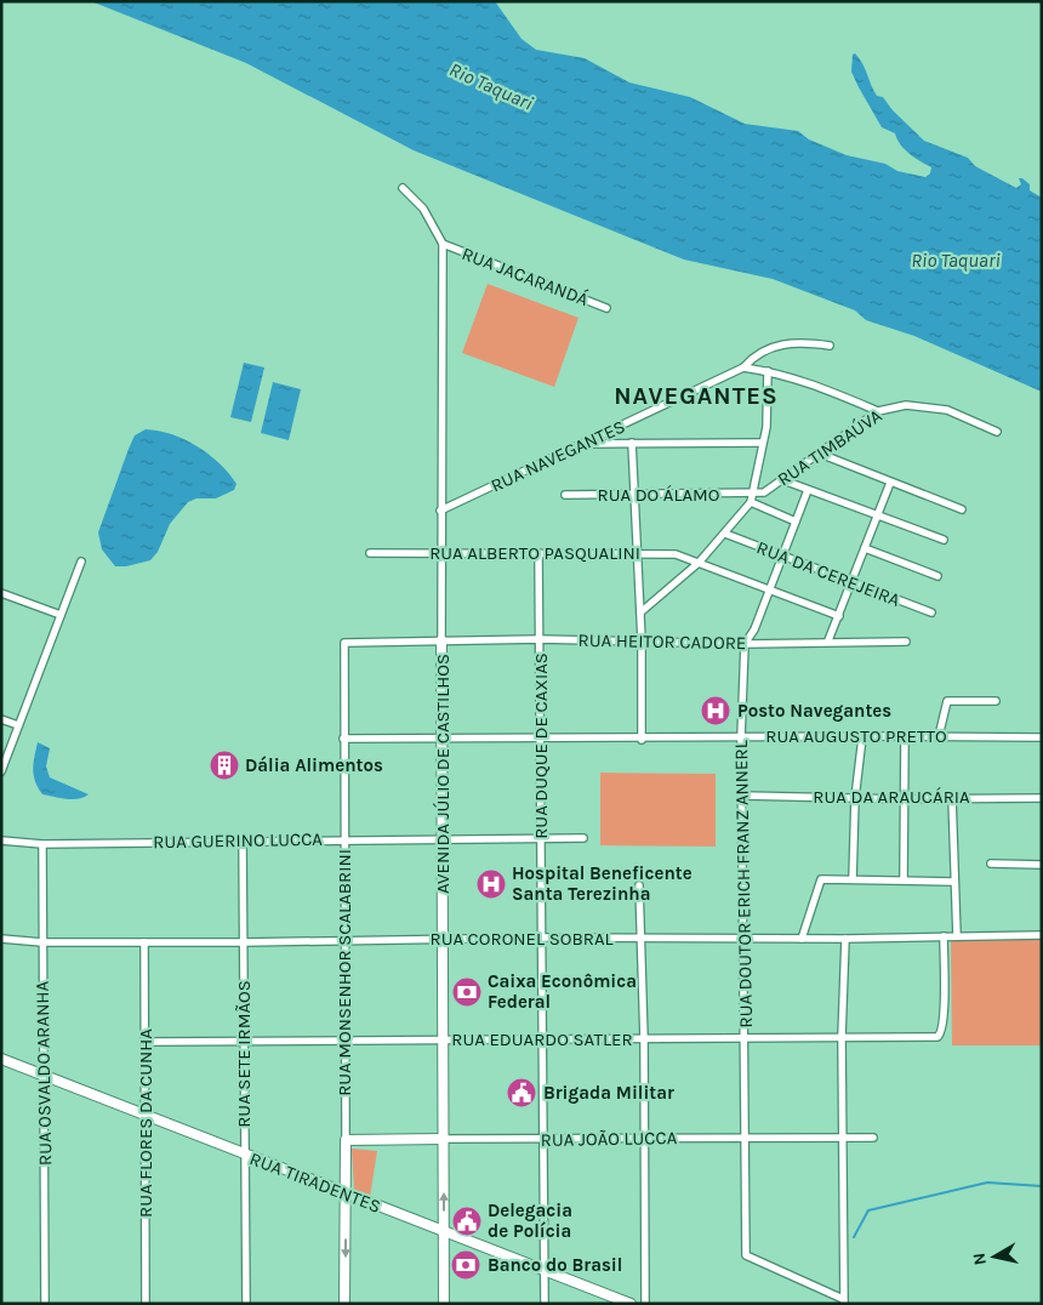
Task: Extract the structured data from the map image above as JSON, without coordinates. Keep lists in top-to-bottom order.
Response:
{
  "streets": {
    "street": [
      "RUA JACARANDÁ",
      "RUA TIMBAÚVA",
      "RUA NAVEGANTES",
      "RUA DO ÁLAMO",
      "RUA ALBERTO PASQUALINI",
      "RUA DA CEREJEIRA",
      "RUA HEITOR CADORE",
      "RUA AUGUSTO PRETTO",
      "RUA DUQUE DE CAXIAS",
      "AVENIDA JÚLIO DE CASTILHOS",
      "RUA DA ARAUCÁRIA",
      "RUA GUERINO LUCCA",
      "RUA DOUTOR ERICH FRANZ ANNERL",
      "RUA CORONEL SOBRAL",
      "RUA MONSENHOR SCALABRINI",
      "RUA EDUARDO SATLER",
      "RUA SETE IRMÃOS",
      "RUA OSVALDO ARANHA",
      "RUA FLORES DA CUNHA",
      "RUA JOÃO LUCCA",
      "RUA TIRADENTES"
    ]
  },
  "crossings": [
    ["RUA JACARANDÁ", "AVENIDA JÚLIO DE CASTILHOS"],
    ["RUA TIMBAÚVA", "RUA DO ÁLAMO"],
    ["RUA NAVEGANTES", "AVENIDA JÚLIO DE CASTILHOS"],
    ["RUA ALBERTO PASQUALINI", "RUA DUQUE DE CAXIAS"],
    ["RUA ALBERTO PASQUALINI", "AVENIDA JÚLIO DE CASTILHOS"],
    ["RUA ALBERTO PASQUALINI", "RUA DOUTOR ERICH FRANZ ANNERL"],
    ["RUA DA CEREJEIRA", "RUA DOUTOR ERICH FRANZ ANNERL"],
    ["RUA HEITOR CADORE", "RUA DUQUE DE CAXIAS"],
    ["RUA HEITOR CADORE", "AVENIDA JÚLIO DE CASTILHOS"],
    ["RUA HEITOR CADORE", "RUA DOUTOR ERICH FRANZ ANNERL"],
    ["RUA HEITOR CADORE", "RUA MONSENHOR SCALABRINI"],
    ["RUA AUGUSTO PRETTO", "RUA DUQUE DE CAXIAS"],
    ["RUA AUGUSTO PRETTO", "AVENIDA JÚLIO DE CASTILHOS"],
    ["RUA AUGUSTO PRETTO", "RUA DOUTOR ERICH FRANZ ANNERL"],
    ["RUA AUGUSTO PRETTO", "RUA MONSENHOR SCALABRINI"],
    ["RUA DUQUE DE CAXIAS", "RUA GUERINO LUCCA"],
    ["RUA DUQUE DE CAXIAS", "RUA CORONEL SOBRAL"],
    ["RUA DUQUE DE CAXIAS", "RUA EDUARDO SATLER"],
    ["RUA DUQUE DE CAXIAS", "RUA JOÃO LUCCA"],
    ["RUA DUQUE DE CAXIAS", "RUA TIRADENTES"],
    ["AVENIDA JÚLIO DE CASTILHOS", "RUA GUERINO LUCCA"],
    ["AVENIDA JÚLIO DE CASTILHOS", "RUA CORONEL SOBRAL"],
    ["AVENIDA JÚLIO DE CASTILHOS", "RUA EDUARDO SATLER"],
    ["AVENIDA JÚLIO DE CASTILHOS", "RUA JOÃO LUCCA"],
    ["AVENIDA JÚLIO DE CASTILHOS", "RUA TIRADENTES"],
    ["RUA DA ARAUCÁRIA", "RUA DOUTOR ERICH FRANZ ANNERL"],
    ["RUA GUERINO LUCCA", "RUA MONSENHOR SCALABRINI"],
    ["RUA GUERINO LUCCA", "RUA SETE IRMÃOS"],
    ["RUA GUERINO LUCCA", "RUA OSVALDO ARANHA"],
    ["RUA DOUTOR ERICH FRANZ ANNERL", "RUA CORONEL SOBRAL"],
    ["RUA DOUTOR ERICH FRANZ ANNERL", "RUA EDUARDO SATLER"],
    ["RUA DOUTOR ERICH FRANZ ANNERL", "RUA JOÃO LUCCA"],
    ["RUA CORONEL SOBRAL", "RUA MONSENHOR SCALABRINI"],
    ["RUA CORONEL SOBRAL", "RUA EDUARDO SATLER"],
    ["RUA CORONEL SOBRAL", "RUA SETE IRMÃOS"],
    ["RUA CORONEL SOBRAL", "RUA OSVALDO ARANHA"],
    ["RUA CORONEL SOBRAL", "RUA FLORES DA CUNHA"],
    ["RUA MONSENHOR SCALABRINI", "RUA EDUARDO SATLER"],
    ["RUA MONSENHOR SCALABRINI", "RUA JOÃO LUCCA"],
    ["RUA MONSENHOR SCALABRINI", "RUA TIRADENTES"],
    ["RUA EDUARDO SATLER", "RUA SETE IRMÃOS"],
    ["RUA EDUARDO SATLER", "RUA FLORES DA CUNHA"],
    ["RUA SETE IRMÃOS", "RUA TIRADENTES"],
    ["RUA OSVALDO ARANHA", "RUA TIRADENTES"],
    ["RUA FLORES DA CUNHA", "RUA TIRADENTES"]
  ],
  "districts": ["NAVEGANTES"],
  "water": ["Rio Taquari"],
  "places": {
    "hospital": ["Posto Navegantes", "Hospital Beneficente Santa Terezinha"],
    "building": ["Dália Alimentos"],
    "bank": ["Caixa Econômica Federal", "Banco do Brasil"],
    "public building": ["Brigada Militar", "Delegacia de Polícia"]
  },
  "north": "left"
}
